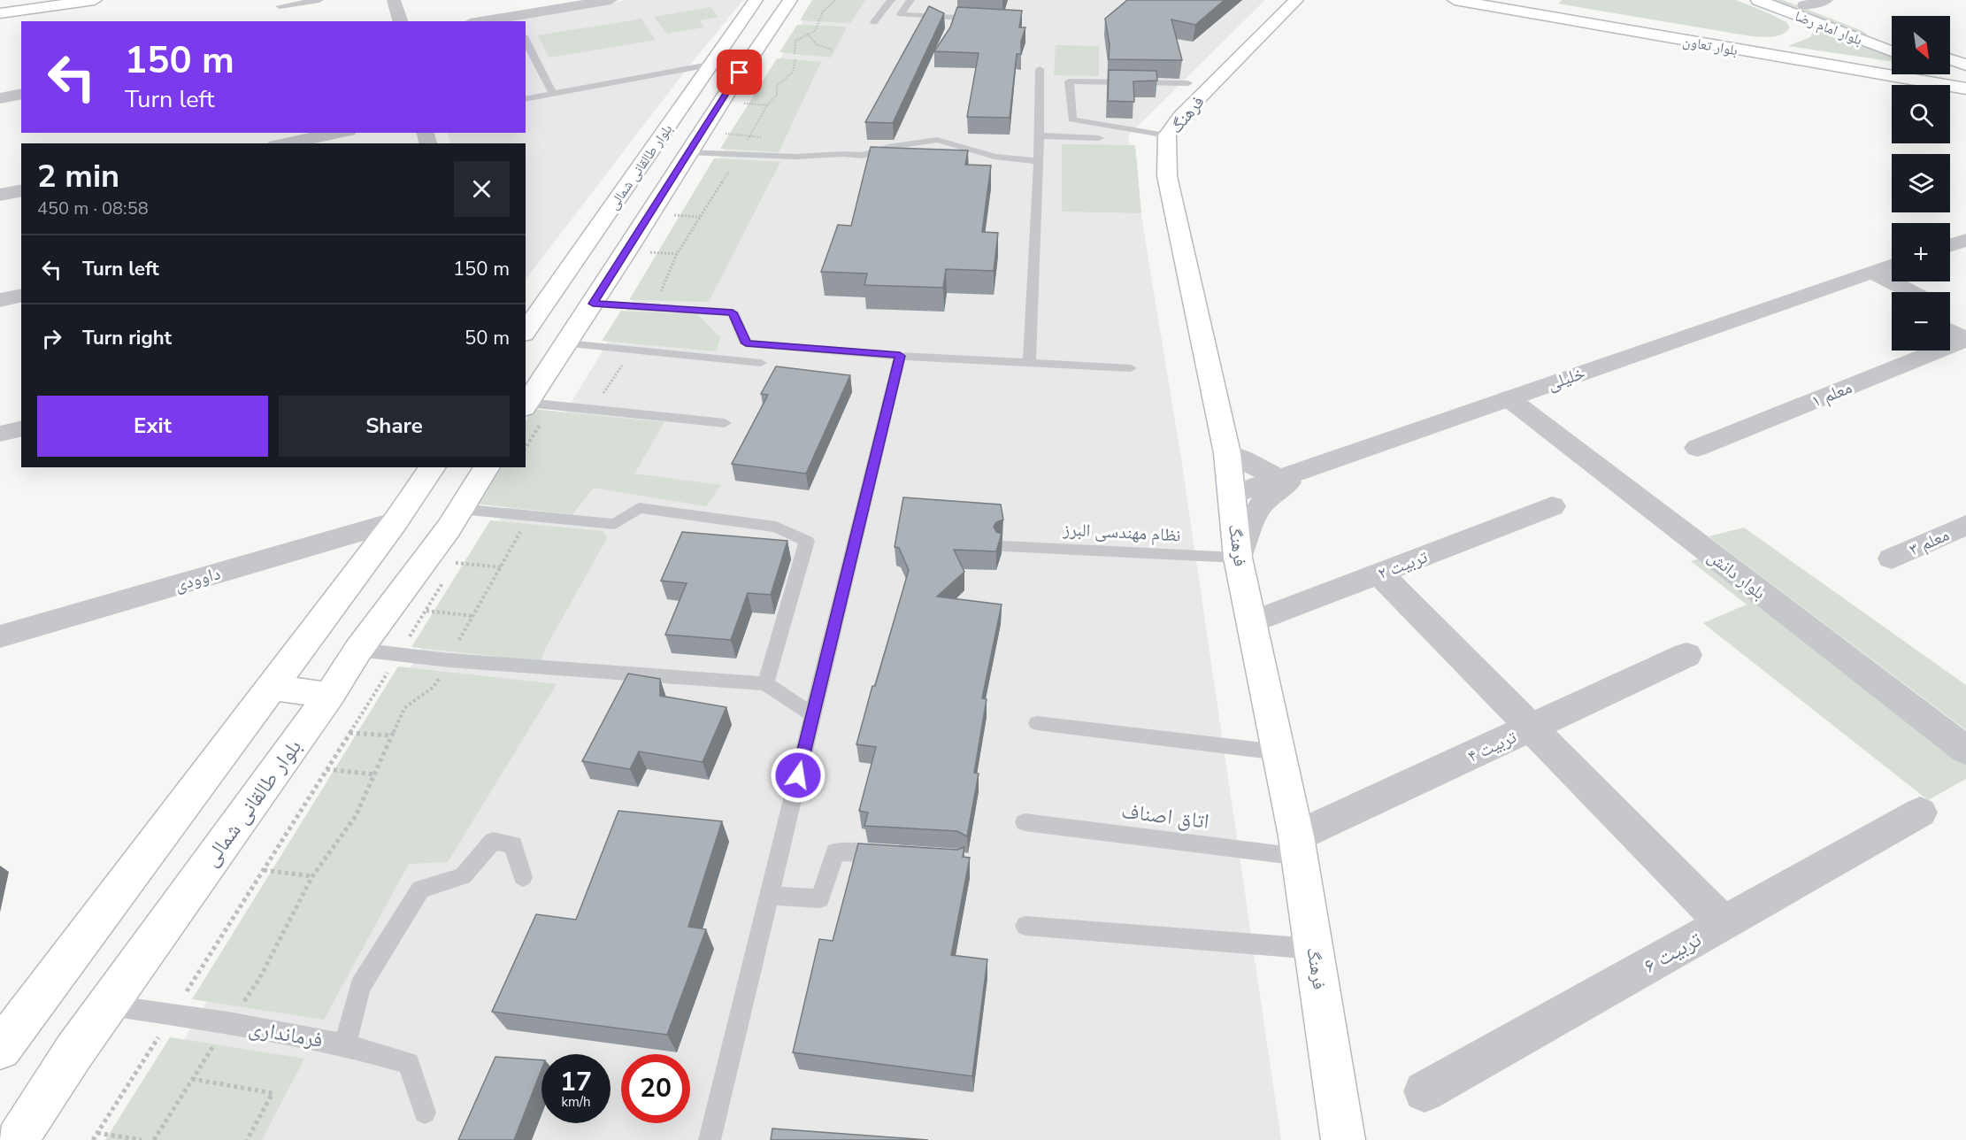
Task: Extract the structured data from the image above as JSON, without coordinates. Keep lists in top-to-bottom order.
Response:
{
  "streets": {
    "main road": [
      "بلوار امام رضا",
      "بلوار تعاون",
      "فرهنگ",
      "بلوار طالقانی شمالی"
    ],
    "street": [
      "خلیلی",
      "معلم ۱",
      "معلم ۳",
      "تربیت ۲",
      "بلوار دانش",
      "داوودی",
      "تربیت ۴",
      "تربیت ۶"
    ],
    "lane": ["نظام مهندسی البرز", "اتاق اصناف", "فرمانداری"]
  },
  "crossings": [
    ["فرهنگ", "خلیلی"],
    ["فرهنگ", "نظام مهندسی البرز"],
    ["فرهنگ", "تربیت ۲"],
    ["فرهنگ", "تربیت ۴"],
    ["فرهنگ", "اتاق اصناف"],
    ["بلوار طالقانی شمالی", "فرمانداری"],
    ["خلیلی", "بلوار دانش"],
    ["تربیت ۴", "اتاق اصناف"]
  ],
  "north": "bottom right",
  "page": {
    "map_buttons": ["+", "−"],
    "turn": ["150 m", "Turn left"],
    "heading": ["2 min", "450 m · 08:58"],
    "list": [
      {
        "name": "Turn left",
        "value": "150 m"
      },
      {
        "name": "Turn right",
        "value": "50 m"
      }
    ],
    "buttons": ["Exit", "Share"],
    "speed": "17 km/h",
    "limit": "20"
  }
}
